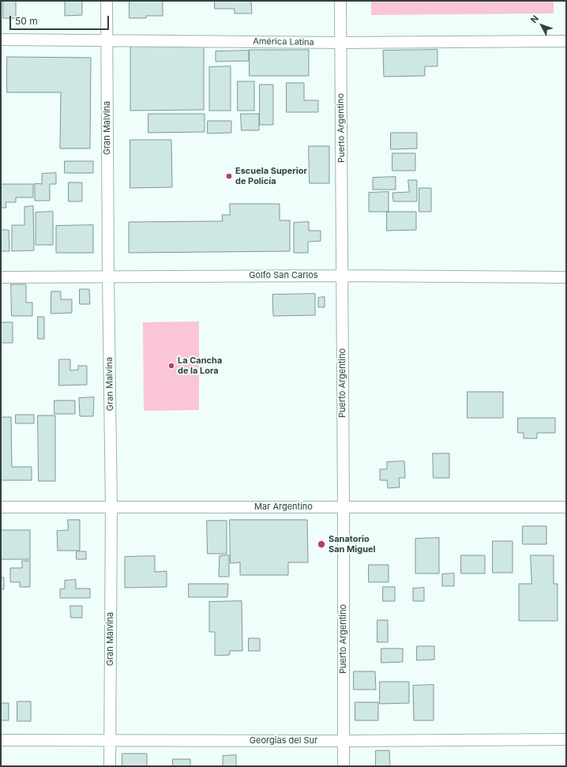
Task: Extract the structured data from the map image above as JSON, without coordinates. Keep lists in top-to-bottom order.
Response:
{
  "streets": {
    "street": [
      "América Latina",
      "Gran Malvina",
      "Puerto Argentino",
      "Golfo San Carlos",
      "Mar Argentino",
      "Georgias del Sur"
    ]
  },
  "crossings": [
    ["América Latina", "Gran Malvina"],
    ["América Latina", "Puerto Argentino"],
    ["Gran Malvina", "Golfo San Carlos"],
    ["Gran Malvina", "Mar Argentino"],
    ["Gran Malvina", "Georgias del Sur"],
    ["Puerto Argentino", "Golfo San Carlos"],
    ["Puerto Argentino", "Mar Argentino"],
    ["Puerto Argentino", "Georgias del Sur"]
  ],
  "places": ["Escuela Superior de Policía", "La Cancha de la Lora", "Sanatorio San Miguel"],
  "scale_bar": "50 m",
  "north": "top left"
}
